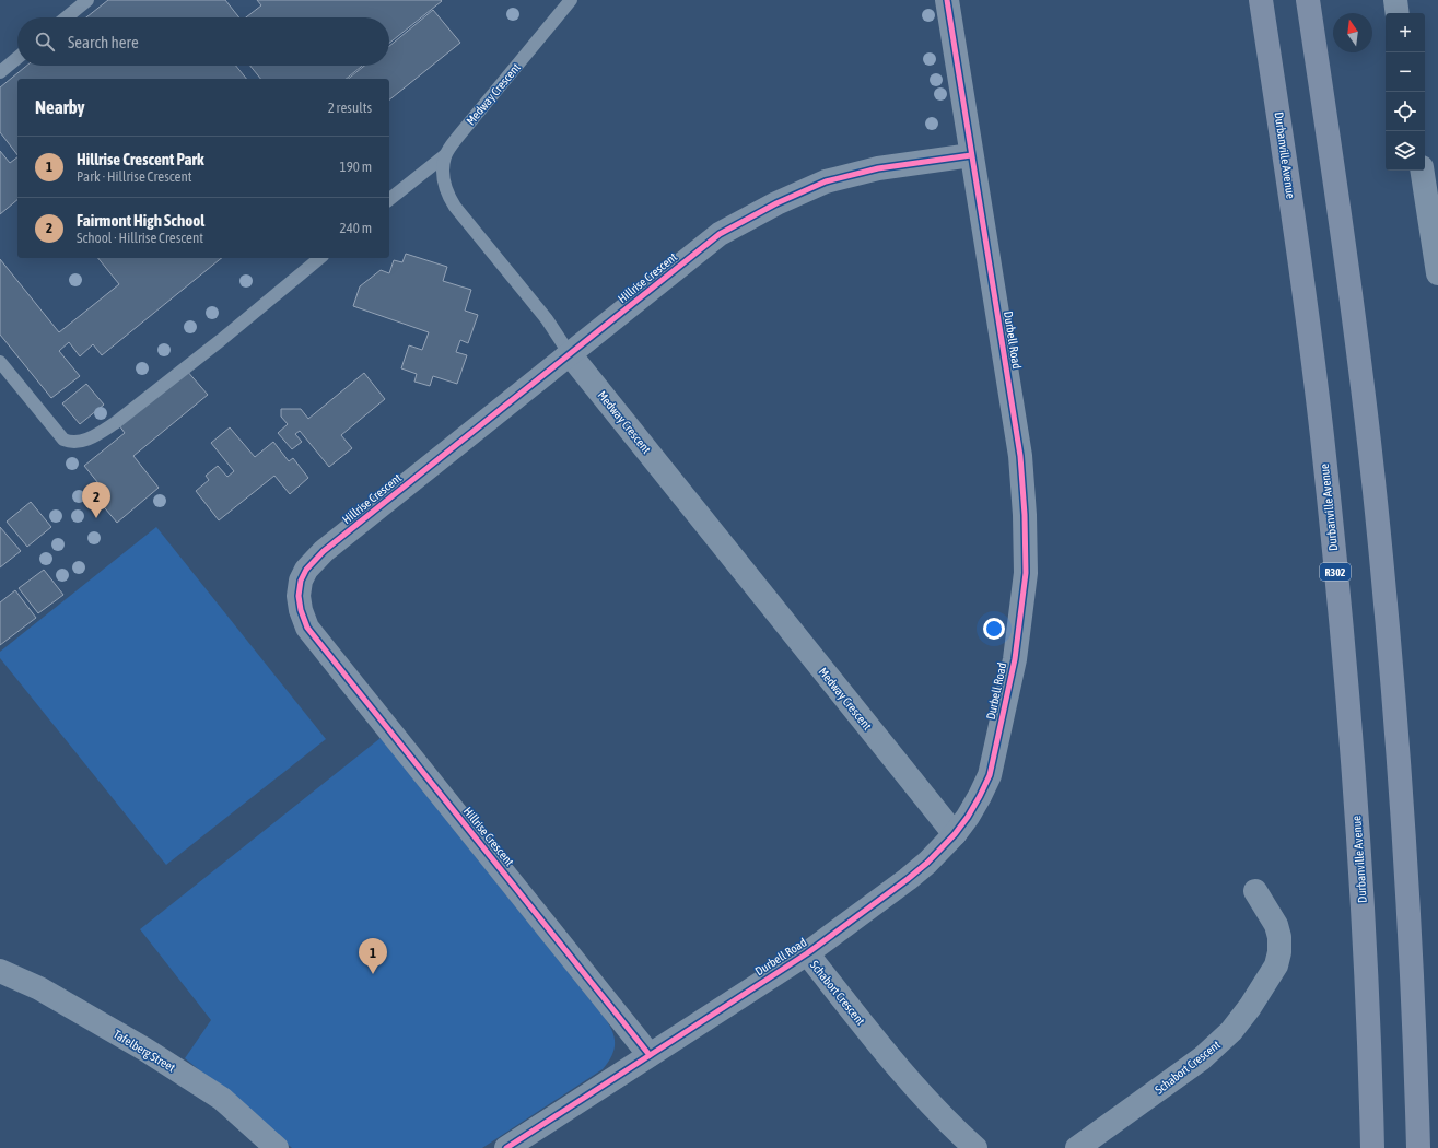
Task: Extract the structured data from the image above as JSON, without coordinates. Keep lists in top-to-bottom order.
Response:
{
  "streets": {
    "main road": ["Durbanville Avenue", "R302"],
    "street": [
      "Medway Crescent",
      "Hillrise Crescent",
      "Durbell Road",
      "Schabort Crescent",
      "Tafelberg Street"
    ]
  },
  "crossings": [
    ["Medway Crescent", "Hillrise Crescent"],
    ["Medway Crescent", "Durbell Road"],
    ["Hillrise Crescent", "Durbell Road"],
    ["Durbell Road", "Schabort Crescent"]
  ],
  "north": "top",
  "page": {
    "map_buttons": ["+", "−"],
    "search": "Search here",
    "heading": ["Nearby", "2 results"],
    "list": [
      {
        "mark": "1",
        "name": "Hillrise Crescent Park",
        "note": "Park · Hillrise Crescent",
        "value": "190 m"
      },
      {
        "mark": "2",
        "name": "Fairmont High School",
        "note": "School · Hillrise Crescent",
        "value": "240 m"
      }
    ],
    "pins": ["2", "1"]
  }
}
